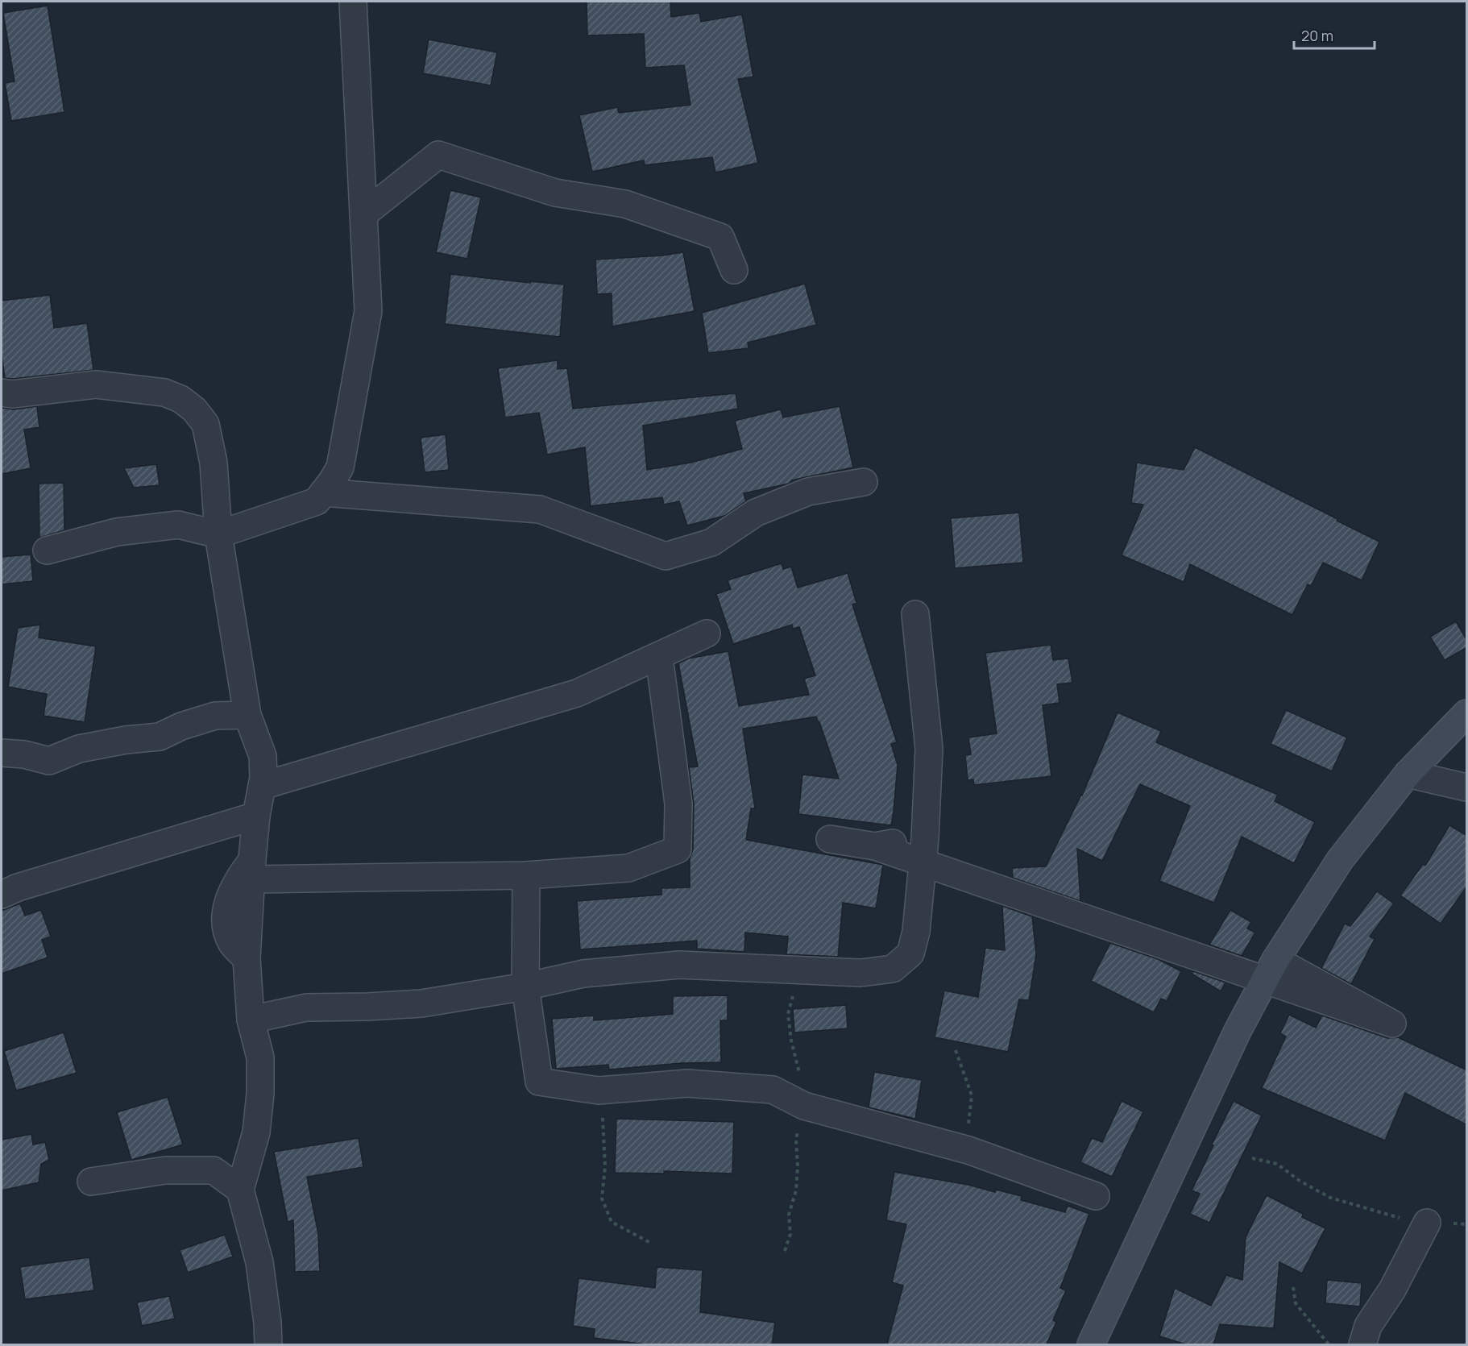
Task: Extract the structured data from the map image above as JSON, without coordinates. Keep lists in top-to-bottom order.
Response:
{
  "scale_bar": "20 m"
}
